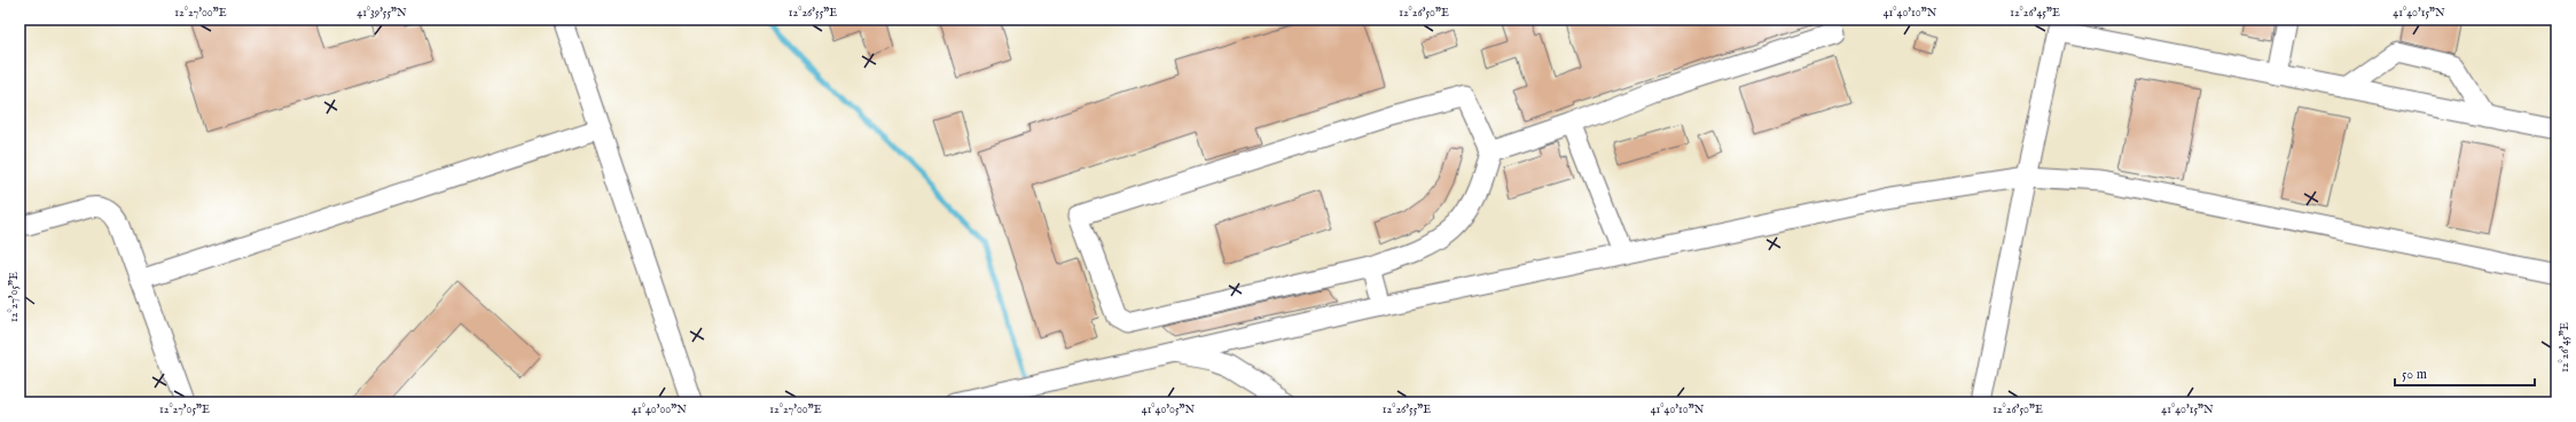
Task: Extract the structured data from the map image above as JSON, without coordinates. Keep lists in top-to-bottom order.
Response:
{
  "scale_bar": "50 m",
  "coordinates": [
    "12°27'00\"E",
    "41°39'55\"N",
    "12°26'55\"E",
    "12°26'50\"E",
    "41°40'10\"N",
    "12°26'45\"E",
    "41°40'15\"N",
    "12°27'05\"E",
    "41°40'00\"N",
    "41°40'05\"N"
  ]
}
